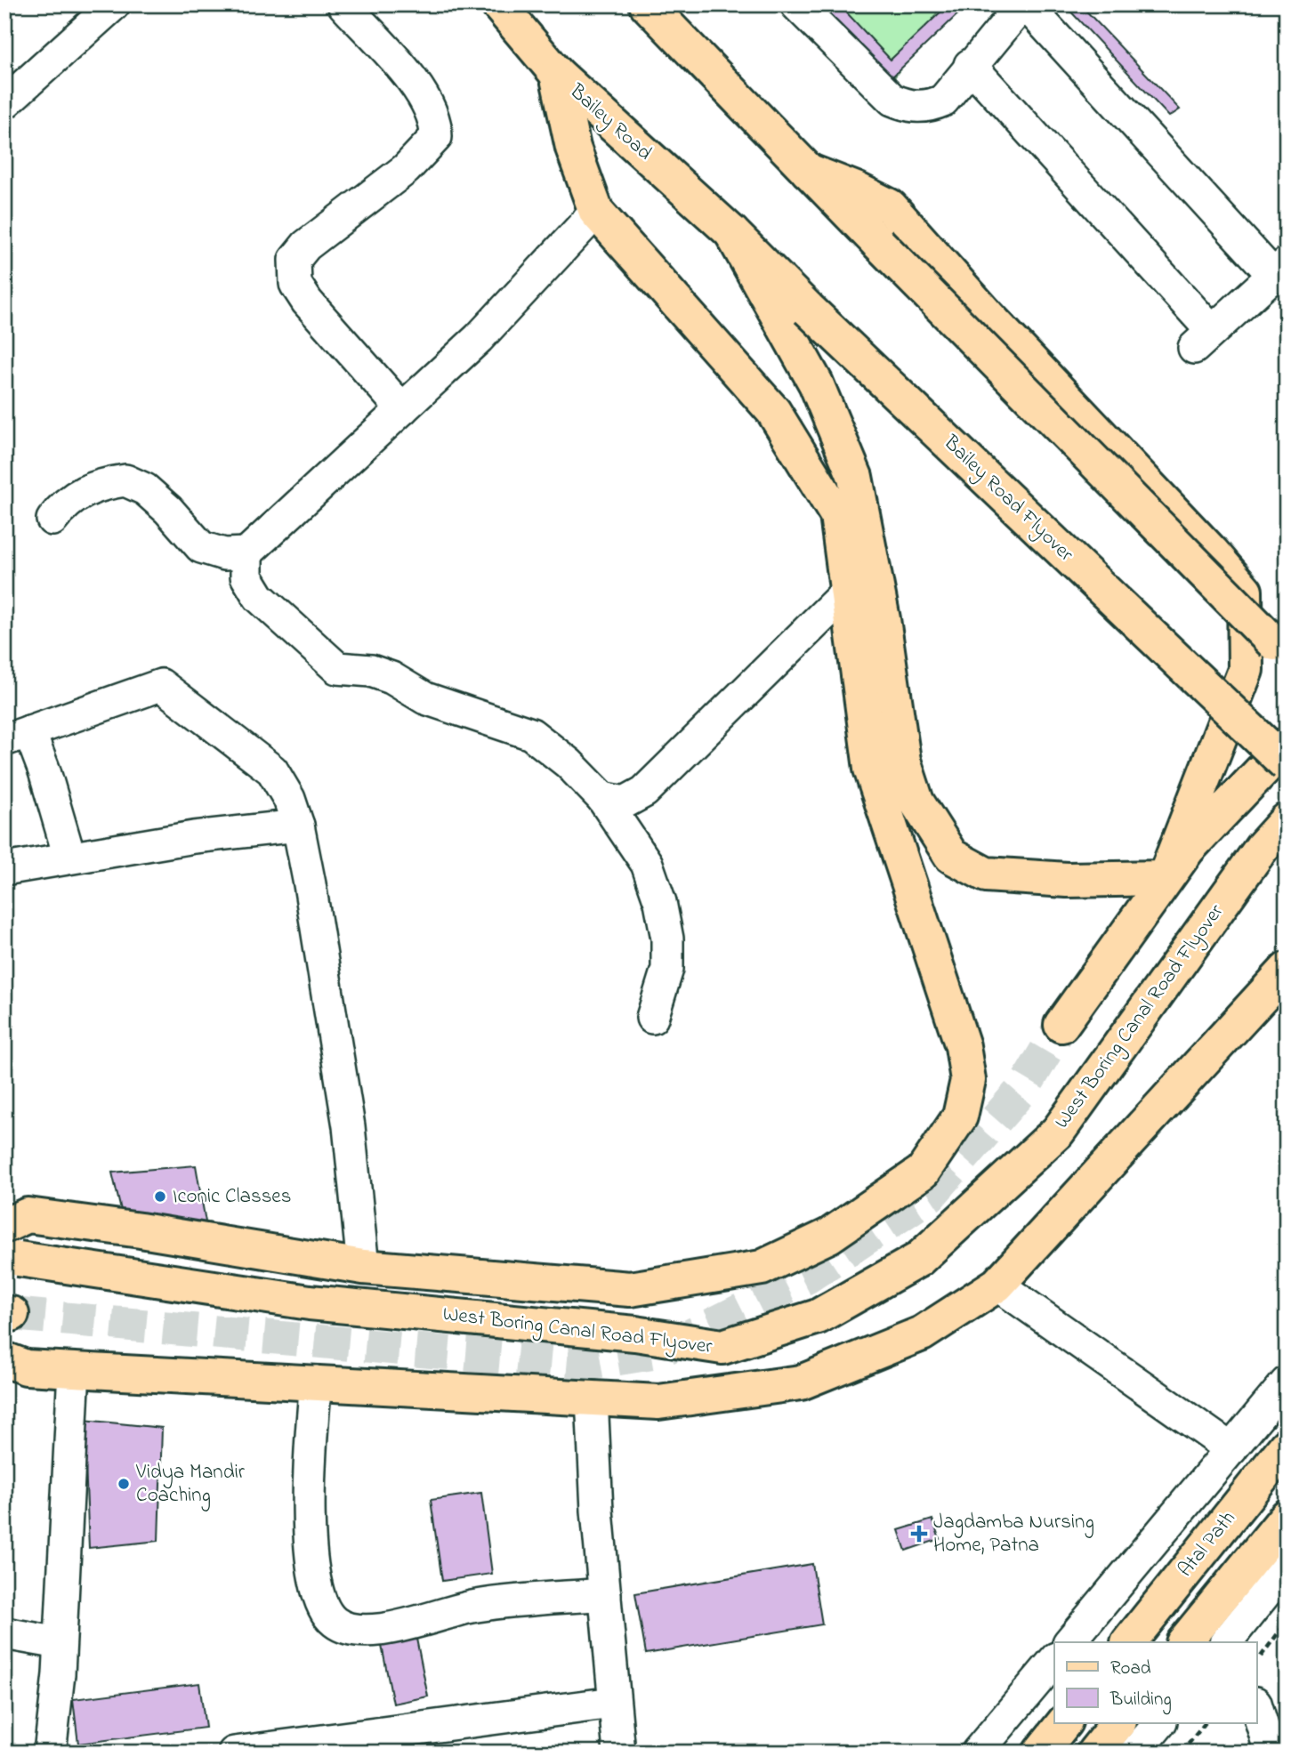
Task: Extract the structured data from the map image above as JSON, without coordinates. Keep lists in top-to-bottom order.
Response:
{
  "streets": {
    "main road": [
      "Bailey Road",
      "Bailey Road Flyover",
      "West Boring Canal Road Flyover",
      "Atal Path"
    ]
  },
  "crossings": [
    ["Bailey Road", "Bailey Road Flyover"]
  ],
  "places": {
    "other": ["Iconic Classes", "Vidya Mandir Coaching"],
    "health": ["Jagdamba Nursing Home, Patna"]
  },
  "legend": ["Road", "Building"]
}
